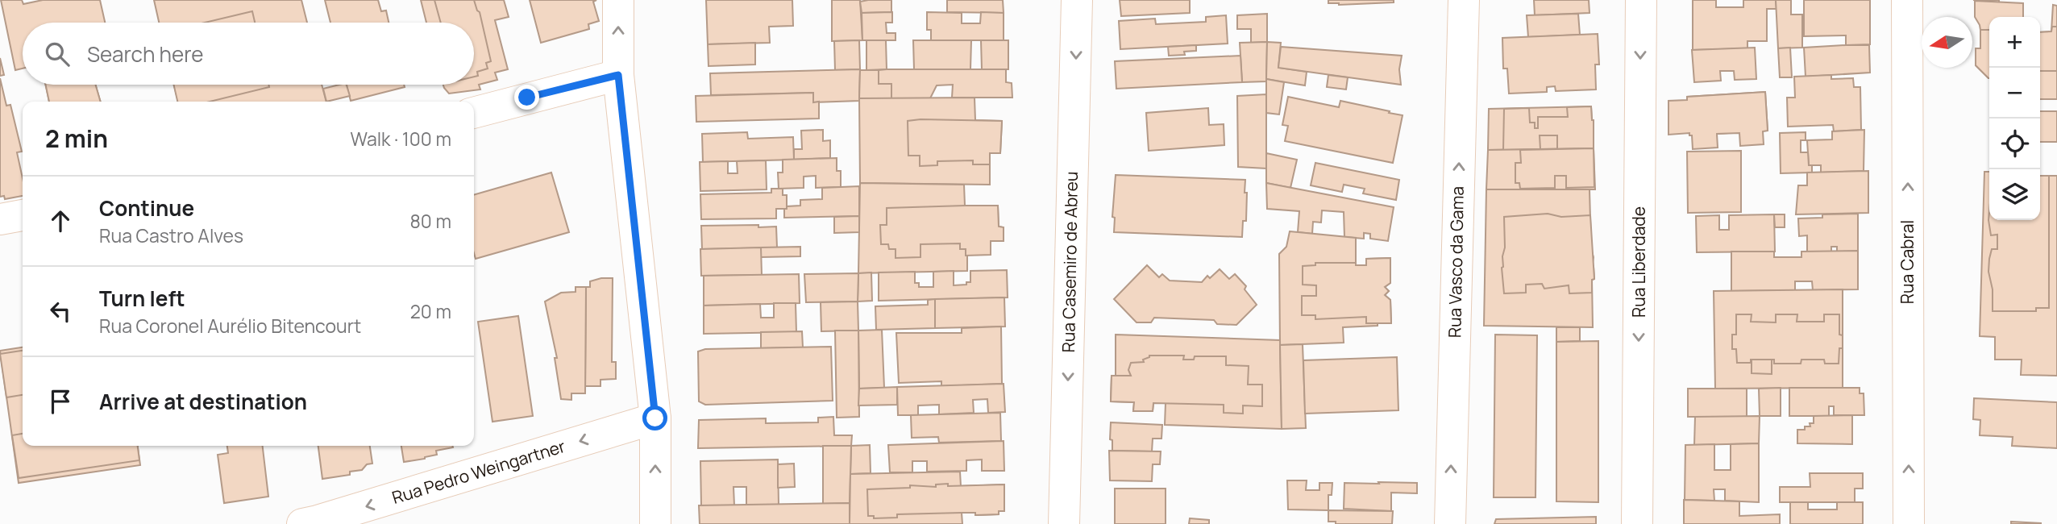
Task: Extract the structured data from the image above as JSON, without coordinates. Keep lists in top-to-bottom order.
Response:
{
  "streets": {
    "street": [
      "Rua Casemiro de Abreu",
      "Rua Vasco da Gama",
      "Rua Liberdade",
      "Rua Cabral",
      "Rua Pedro Weingartner"
    ]
  },
  "one_way": [
    "Rua Casemiro de Abreu",
    "Rua Vasco da Gama",
    "Rua Liberdade",
    "Rua Cabral",
    "Rua Pedro Weingartner"
  ],
  "north": "left",
  "page": {
    "map_buttons": ["+", "−"],
    "search": "Search here",
    "heading": ["2 min", "Walk · 100 m"],
    "list": [
      ["Continue", "Rua Castro Alves", "80 m"],
      ["Turn left", "Rua Coronel Aurélio Bitencourt", "20 m"],
      "Arrive at destination"
    ]
  }
}
